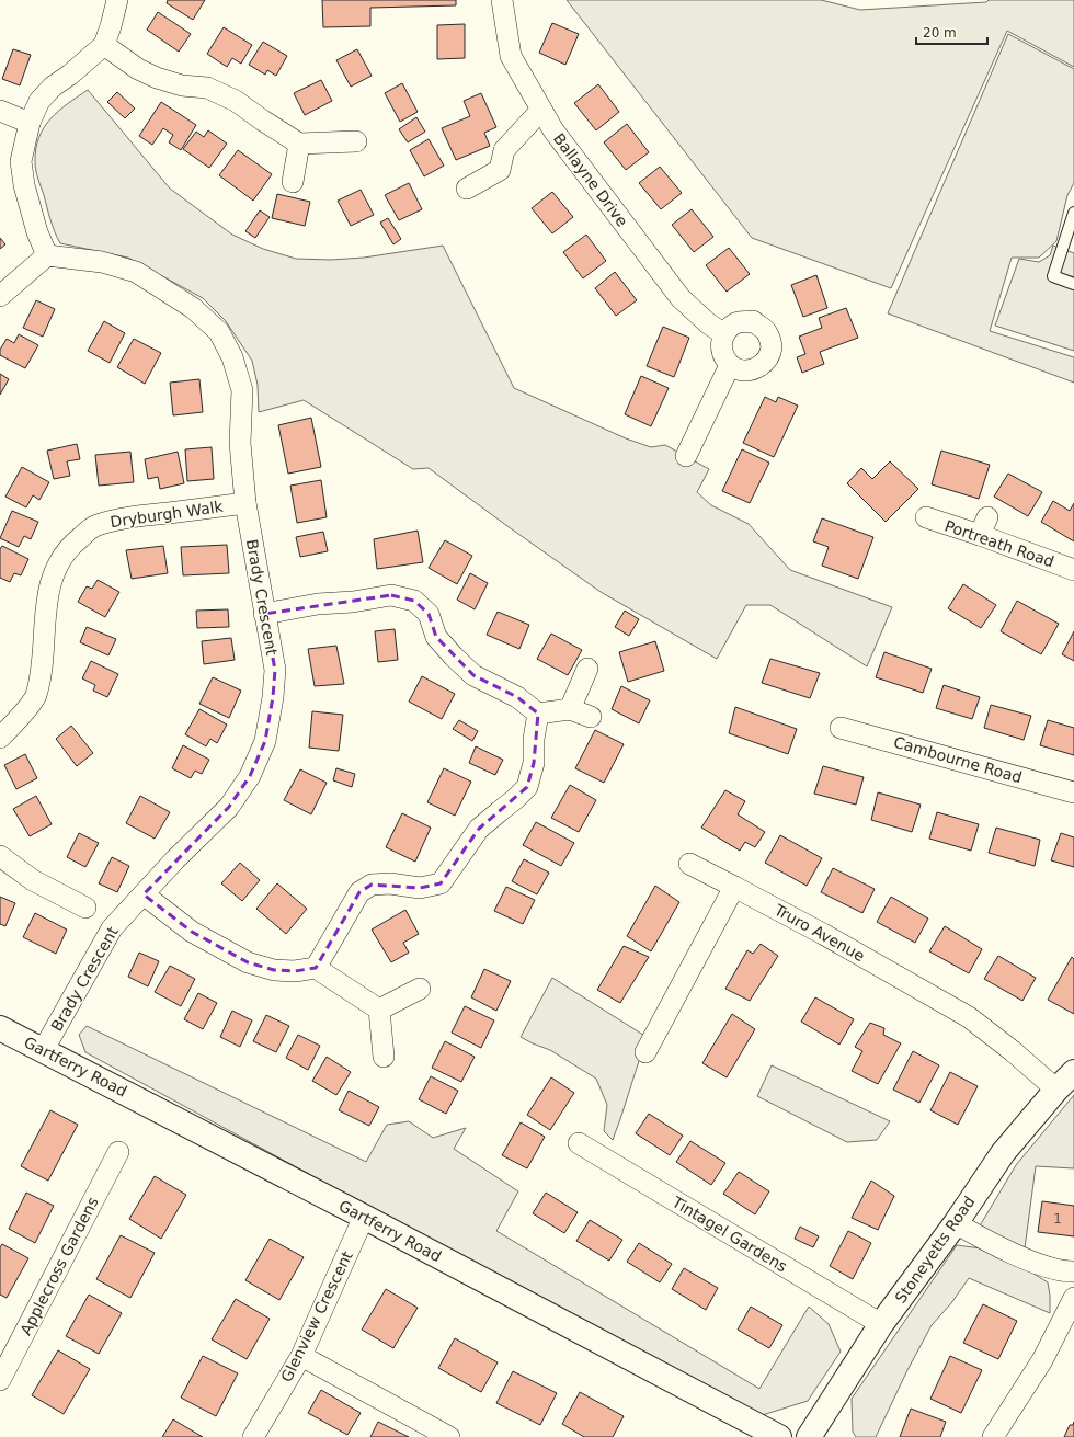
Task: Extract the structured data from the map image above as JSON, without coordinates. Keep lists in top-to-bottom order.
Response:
{
  "streets": {
    "street": [
      "Ballayne Drive",
      "Dryburgh Walk",
      "Portreath Road",
      "Brady Crescent",
      "Cambourne Road",
      "Truro Avenue",
      "Gartferry Road",
      "Tintagel Gardens",
      "Stoneyetts Road",
      "Applecross Gardens",
      "Glenview Crescent"
    ]
  },
  "crossings": [
    ["Dryburgh Walk", "Brady Crescent"],
    ["Brady Crescent", "Gartferry Road"],
    ["Truro Avenue", "Stoneyetts Road"],
    ["Gartferry Road", "Glenview Crescent"],
    ["Tintagel Gardens", "Stoneyetts Road"]
  ],
  "house_numbers": ["1"],
  "scale_bar": "20 m"
}
